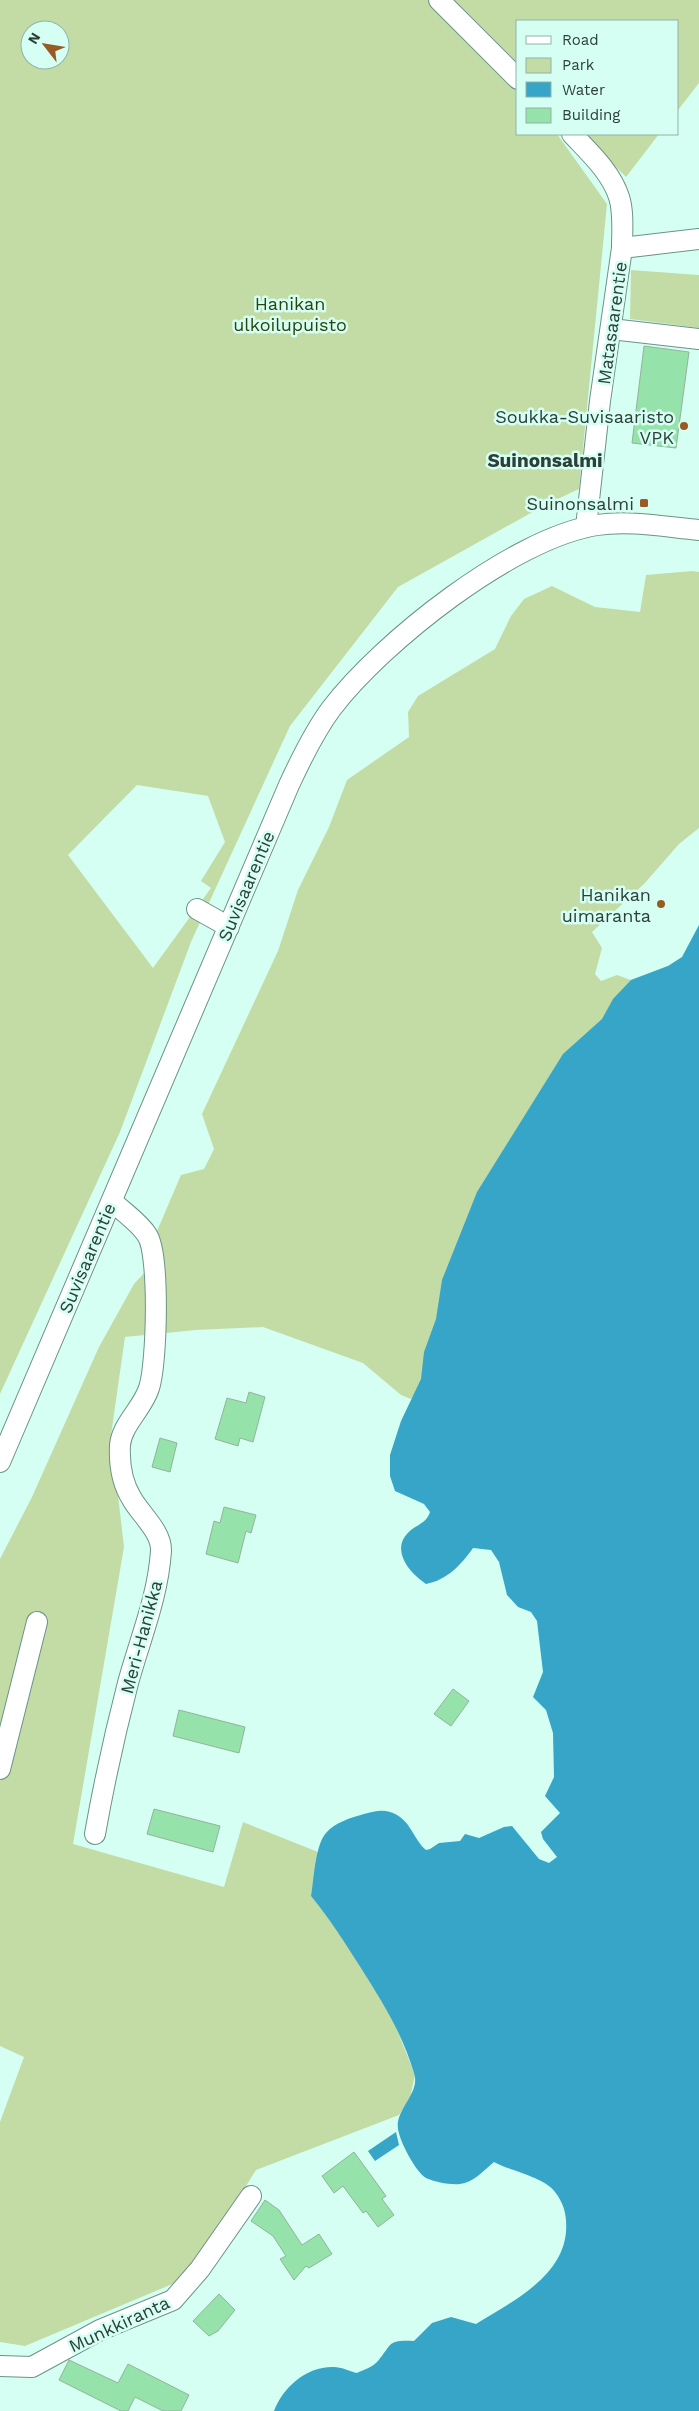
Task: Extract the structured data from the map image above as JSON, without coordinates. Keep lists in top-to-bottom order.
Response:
{
  "streets": {
    "street": [
      "Matasaarentie",
      "Suvisaarentie",
      "Meri-Hanikka",
      "Munkkiranta"
    ]
  },
  "crossings": [
    ["Matasaarentie", "Suvisaarentie"],
    ["Suvisaarentie", "Meri-Hanikka"]
  ],
  "districts": ["Suinonsalmi"],
  "parks": ["Hanikan ulkoilupuisto"],
  "places": {
    "other": ["Soukka-Suvisaaristo VPK", "Hanikan uimaranta"],
    "transit": ["Suinonsalmi"]
  },
  "legend": [
    "Road",
    "Park",
    "Water",
    "Building"
  ],
  "north": "top left"
}
